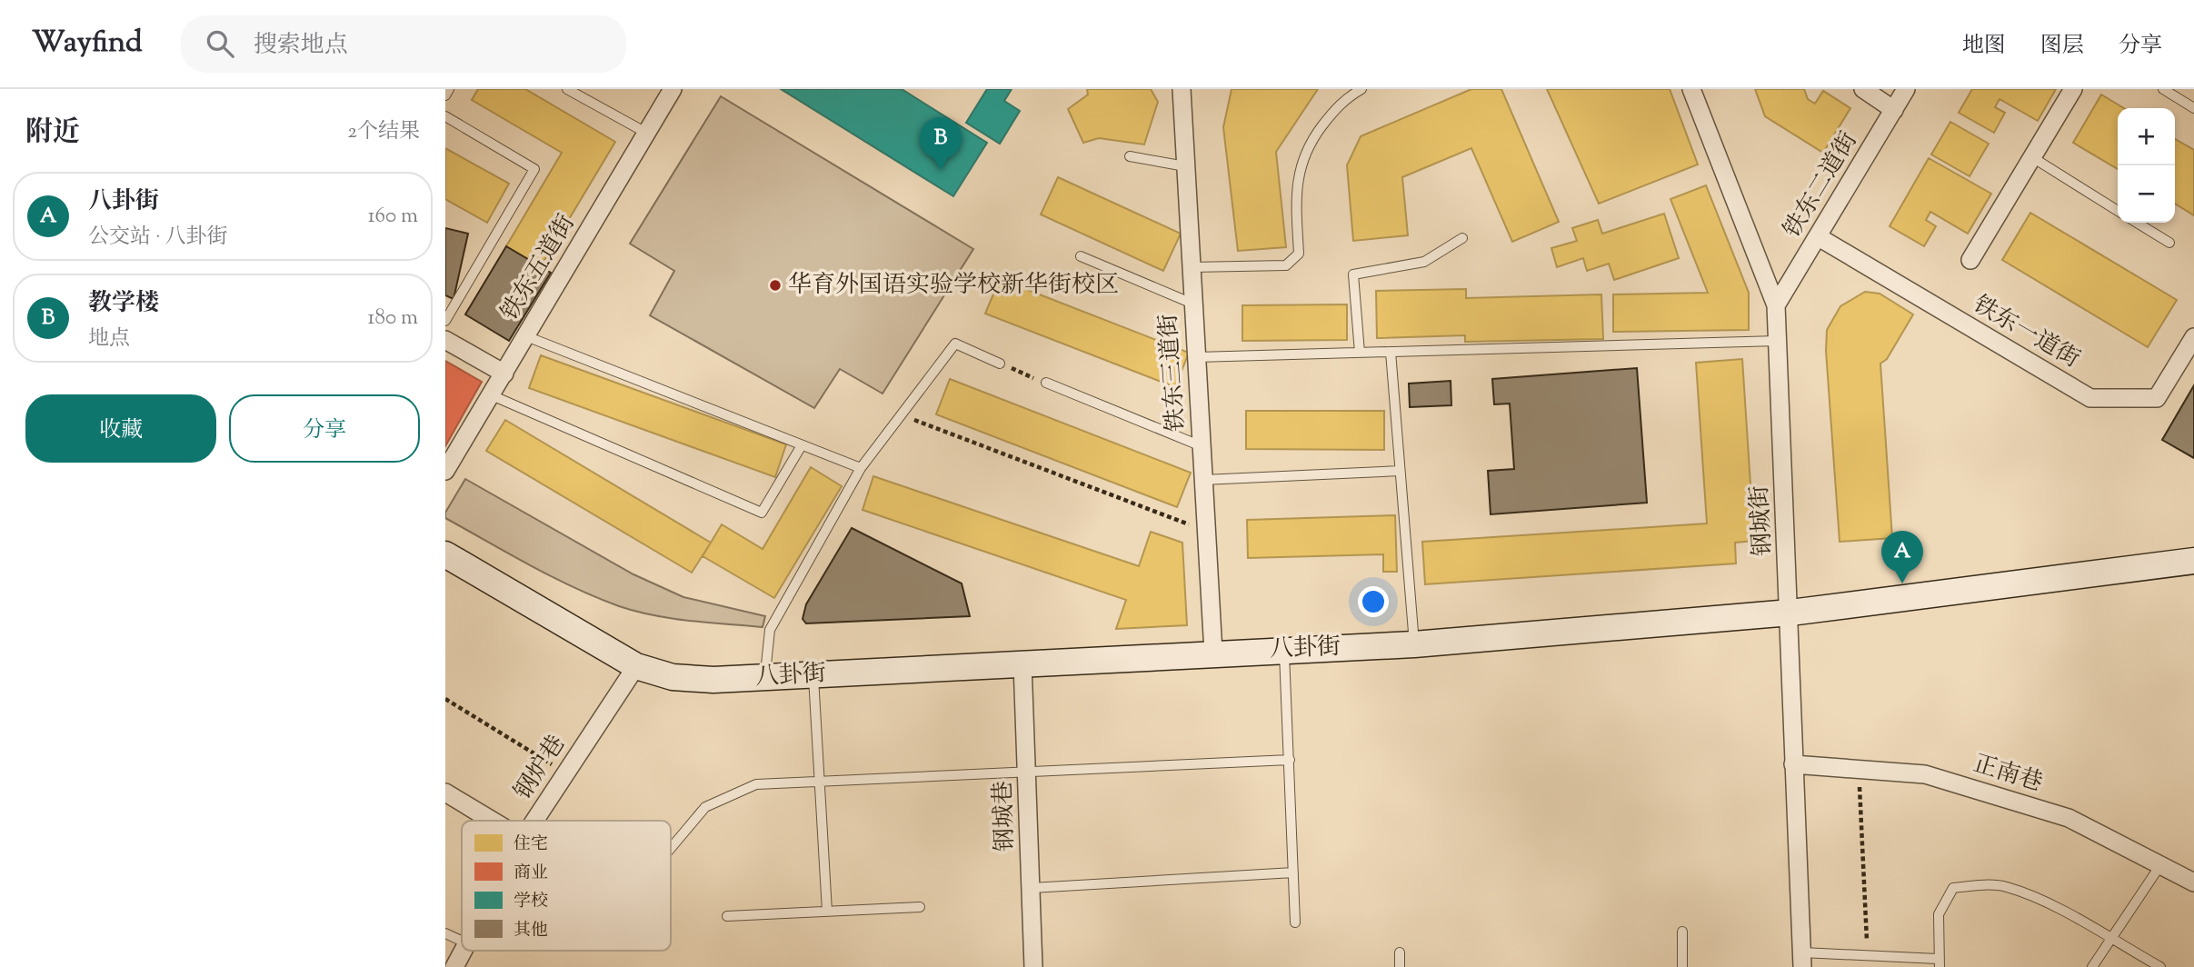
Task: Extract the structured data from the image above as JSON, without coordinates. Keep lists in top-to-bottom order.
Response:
{
  "streets": {
    "street": [
      "铁东二道街",
      "铁东五道街",
      "铁东一道街",
      "铁东三道街",
      "钢城街",
      "八卦街",
      "钢炉巷",
      "正南巷",
      "钢城巷"
    ]
  },
  "crossings": [
    ["铁东二道街", "铁东一道街"],
    ["铁东二道街", "钢城街"],
    ["铁东三道街", "八卦街"],
    ["钢城街", "八卦街"],
    ["钢城街", "正南巷"],
    ["八卦街", "钢炉巷"],
    ["八卦街", "钢城巷"]
  ],
  "places": ["华育外国语实验学校新华街校区"],
  "legend": [
    "住宅",
    "商业",
    "学校",
    "其他"
  ],
  "page": {
    "header": "Wayfind",
    "search": "搜索地点",
    "nav": ["地图", "图层", "分享"],
    "heading": ["附近", "2个结果"],
    "map_buttons": ["+", "−"],
    "pins": ["B", "A"],
    "list": [
      {
        "mark": "A",
        "name": "八卦街",
        "note": "公交站 · 八卦街",
        "value": "160 m"
      },
      {
        "mark": "B",
        "name": "教学楼",
        "note": "地点",
        "value": "180 m"
      }
    ],
    "buttons": ["收藏", "分享"]
  }
}
